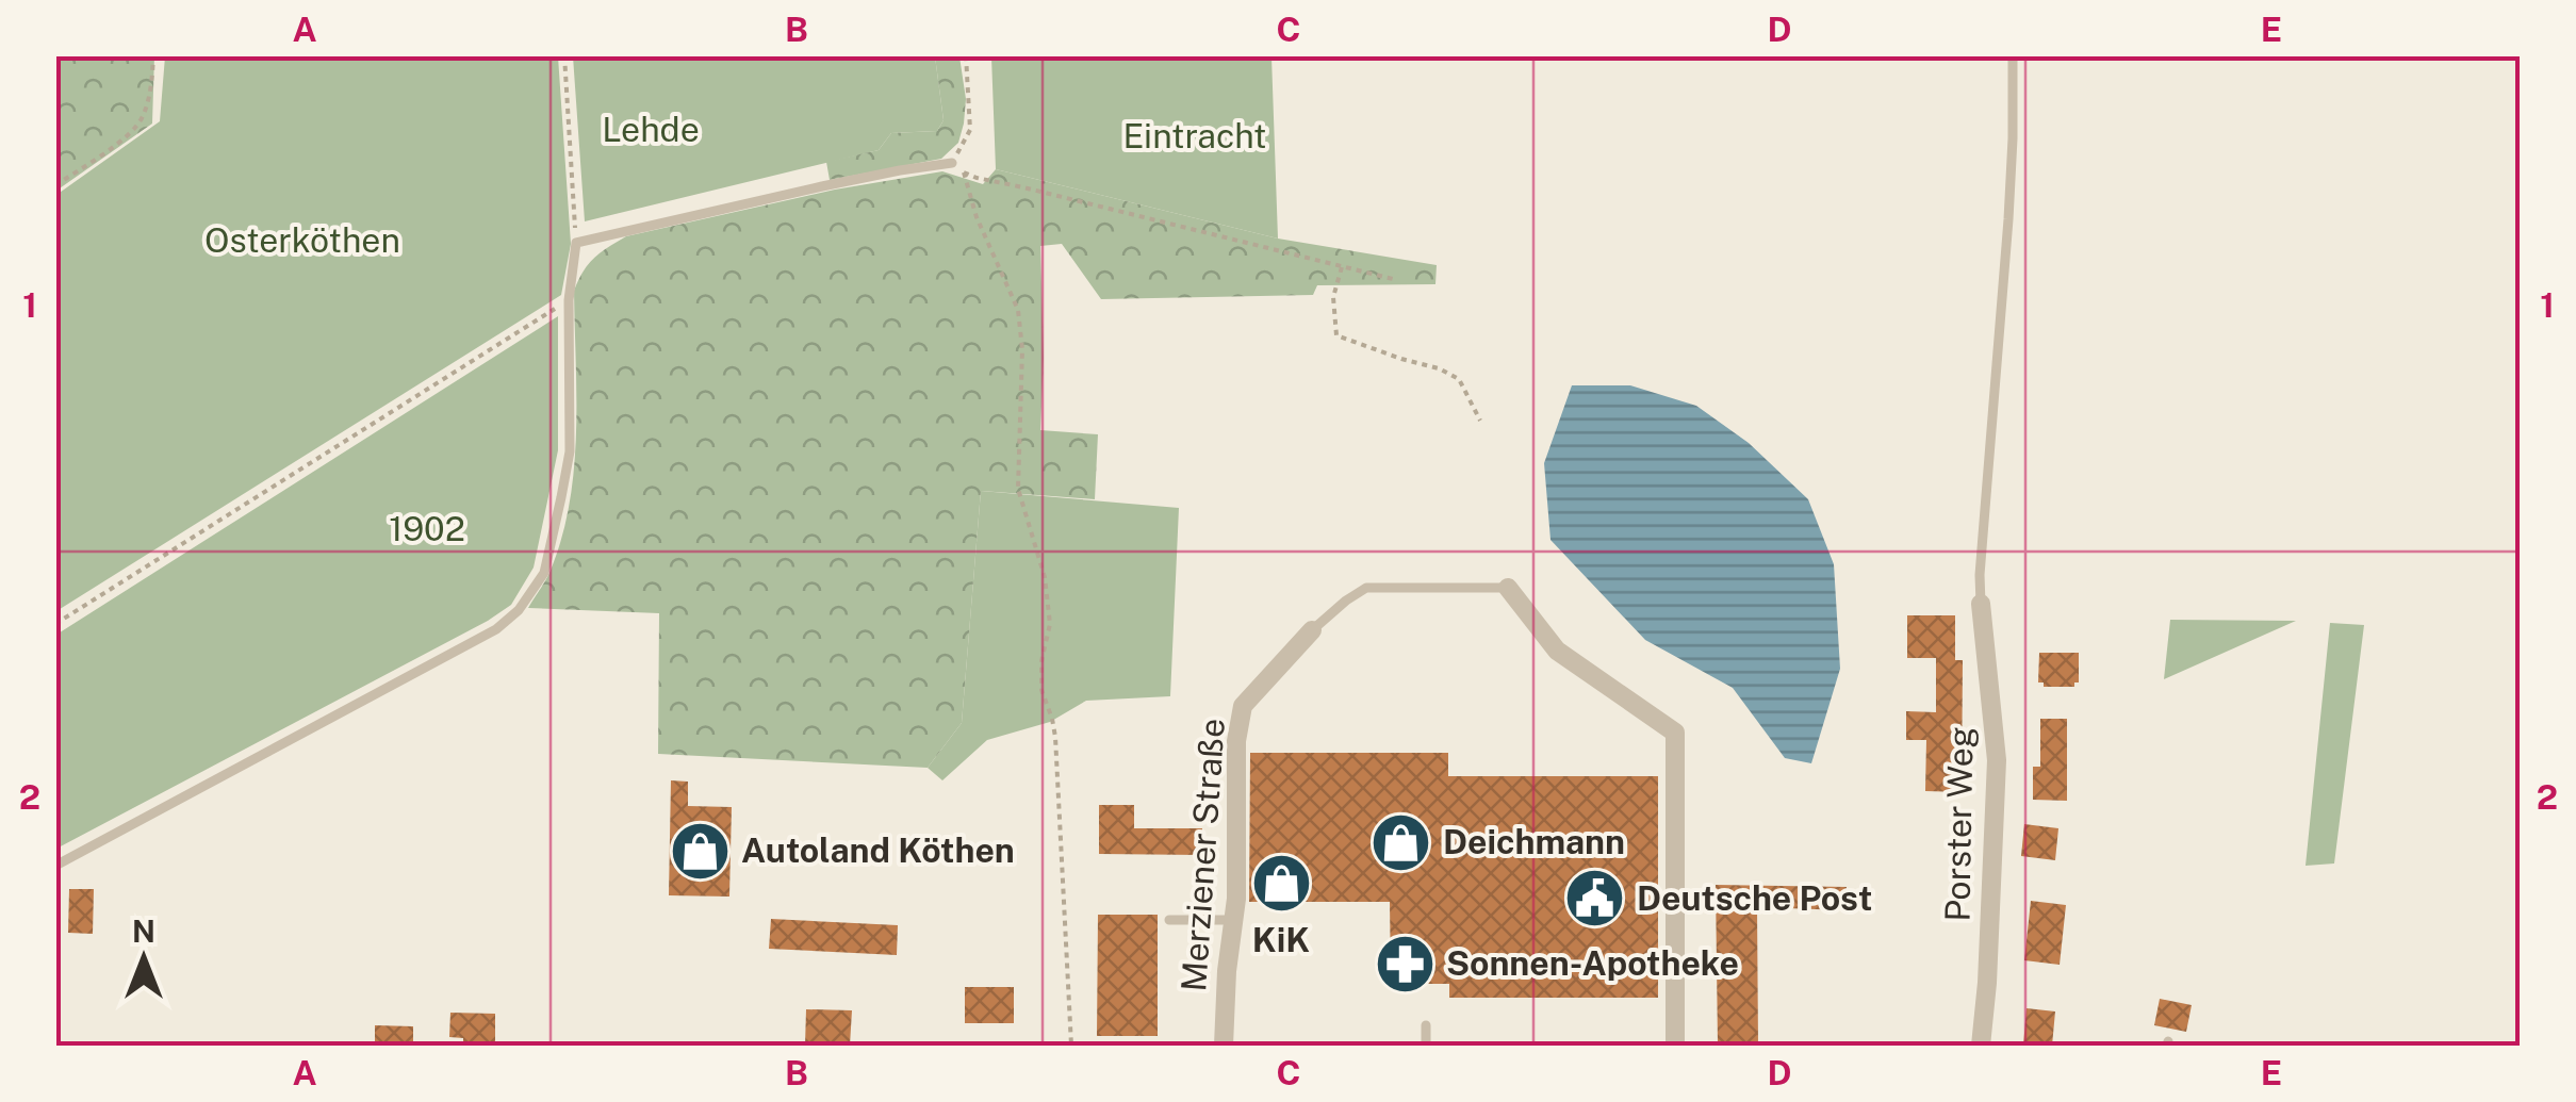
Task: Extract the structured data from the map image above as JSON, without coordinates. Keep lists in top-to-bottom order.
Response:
{
  "streets": {
    "street": ["Porster Weg", "Merziener Straße"]
  },
  "parks": [
    "Lehde",
    "Eintracht",
    "Osterköthen",
    "1902"
  ],
  "places": {
    "shop": ["Deichmann", "Autoland Köthen", "KiK"],
    "public building": ["Deutsche Post"],
    "pharmacy": ["Sonnen-Apotheke"]
  },
  "north": "top",
  "grid": {
    "columns": [
      "A",
      "B",
      "C",
      "D",
      "E"
    ],
    "rows": ["1", "2"]
  }
}
